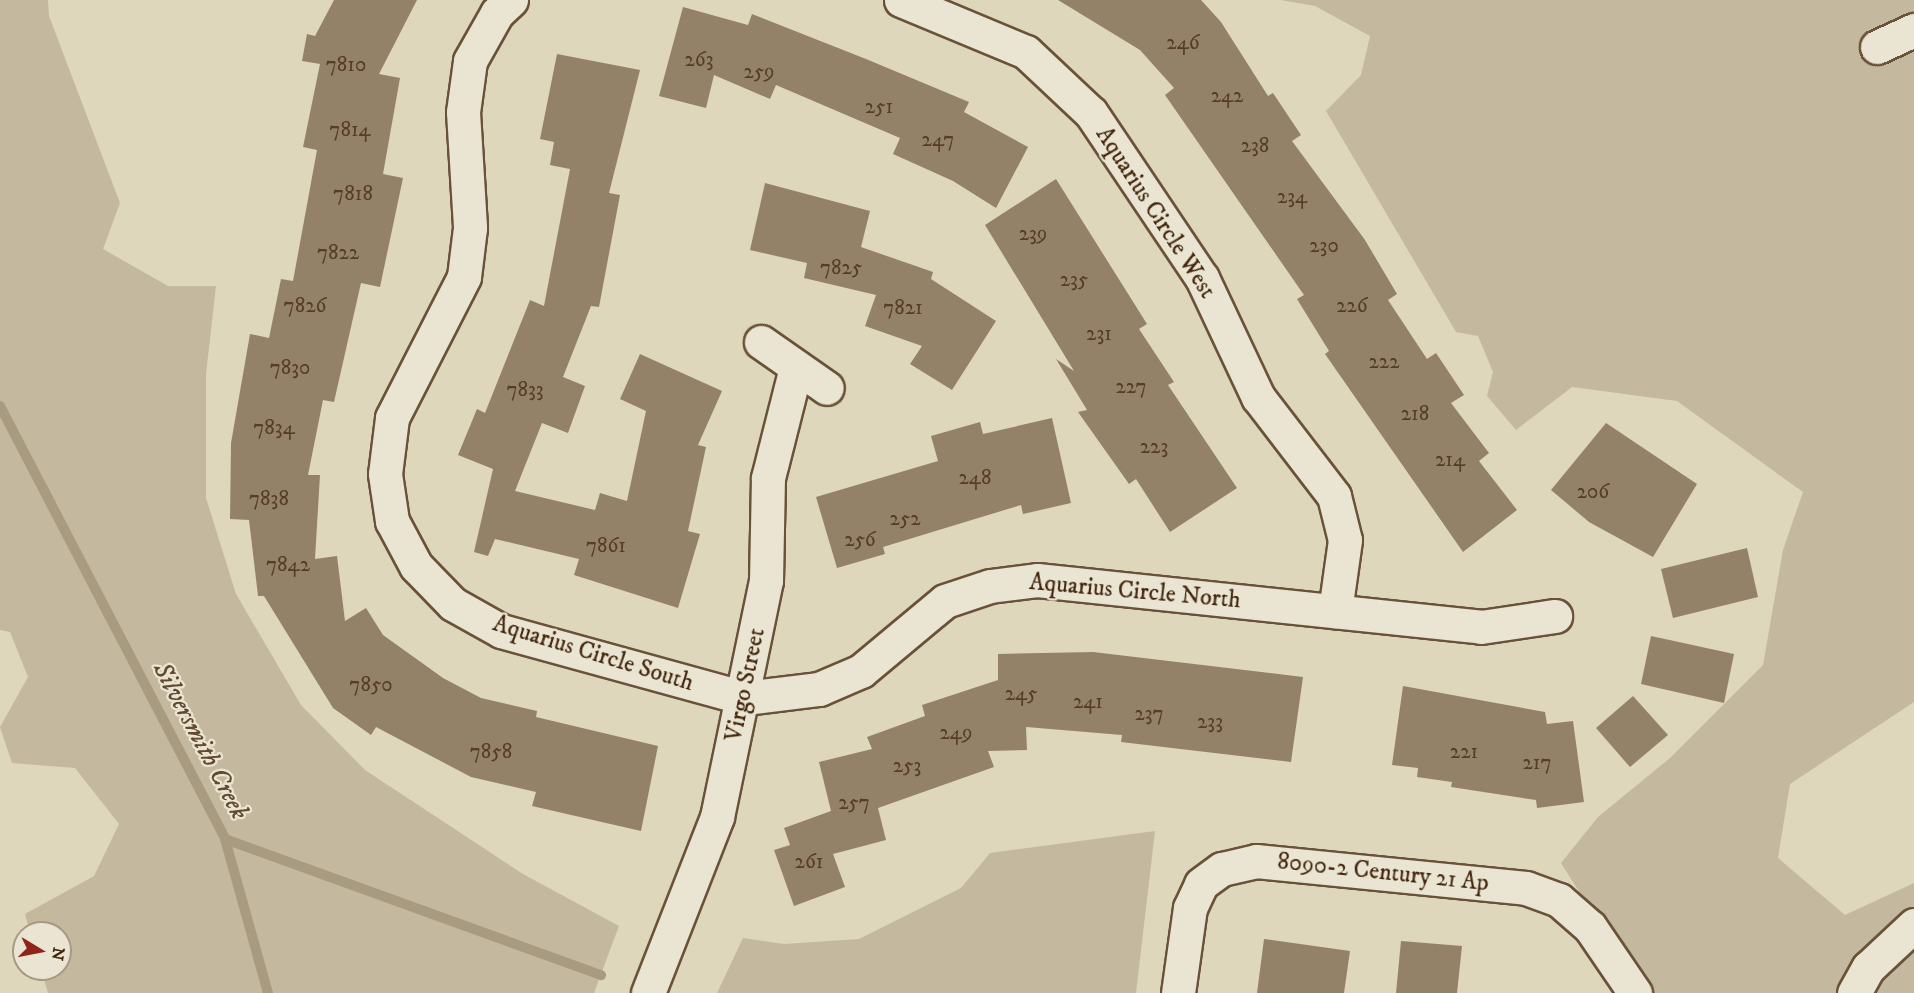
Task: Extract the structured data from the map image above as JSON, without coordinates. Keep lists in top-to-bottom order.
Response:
{
  "streets": {
    "street": [
      "Aquarius Circle West",
      "Aquarius Circle North",
      "Aquarius Circle South",
      "Virgo Street",
      "8090-2 Century 21 Ap"
    ]
  },
  "crossings": [
    ["Aquarius Circle West", "Aquarius Circle North"],
    ["Aquarius Circle North", "Aquarius Circle South"],
    ["Aquarius Circle North", "Virgo Street"],
    ["Aquarius Circle South", "Virgo Street"]
  ],
  "water": ["Silversmith Creek"],
  "house_numbers": [
    "246",
    "263",
    "7810",
    "259",
    "242",
    "251",
    "7814",
    "247",
    "238",
    "7818",
    "234",
    "239",
    "230",
    "7822",
    "7825",
    "235",
    "7826",
    "226",
    "7821",
    "231",
    "222",
    "7830",
    "227",
    "7833",
    "218",
    "7834",
    "223",
    "214",
    "248",
    "206",
    "7838",
    "252",
    "256",
    "7861",
    "7842",
    "7850",
    "245",
    "241",
    "237",
    "233",
    "249",
    "7858",
    "221",
    "217",
    "253",
    "257",
    "261"
  ],
  "north": "right"
}
